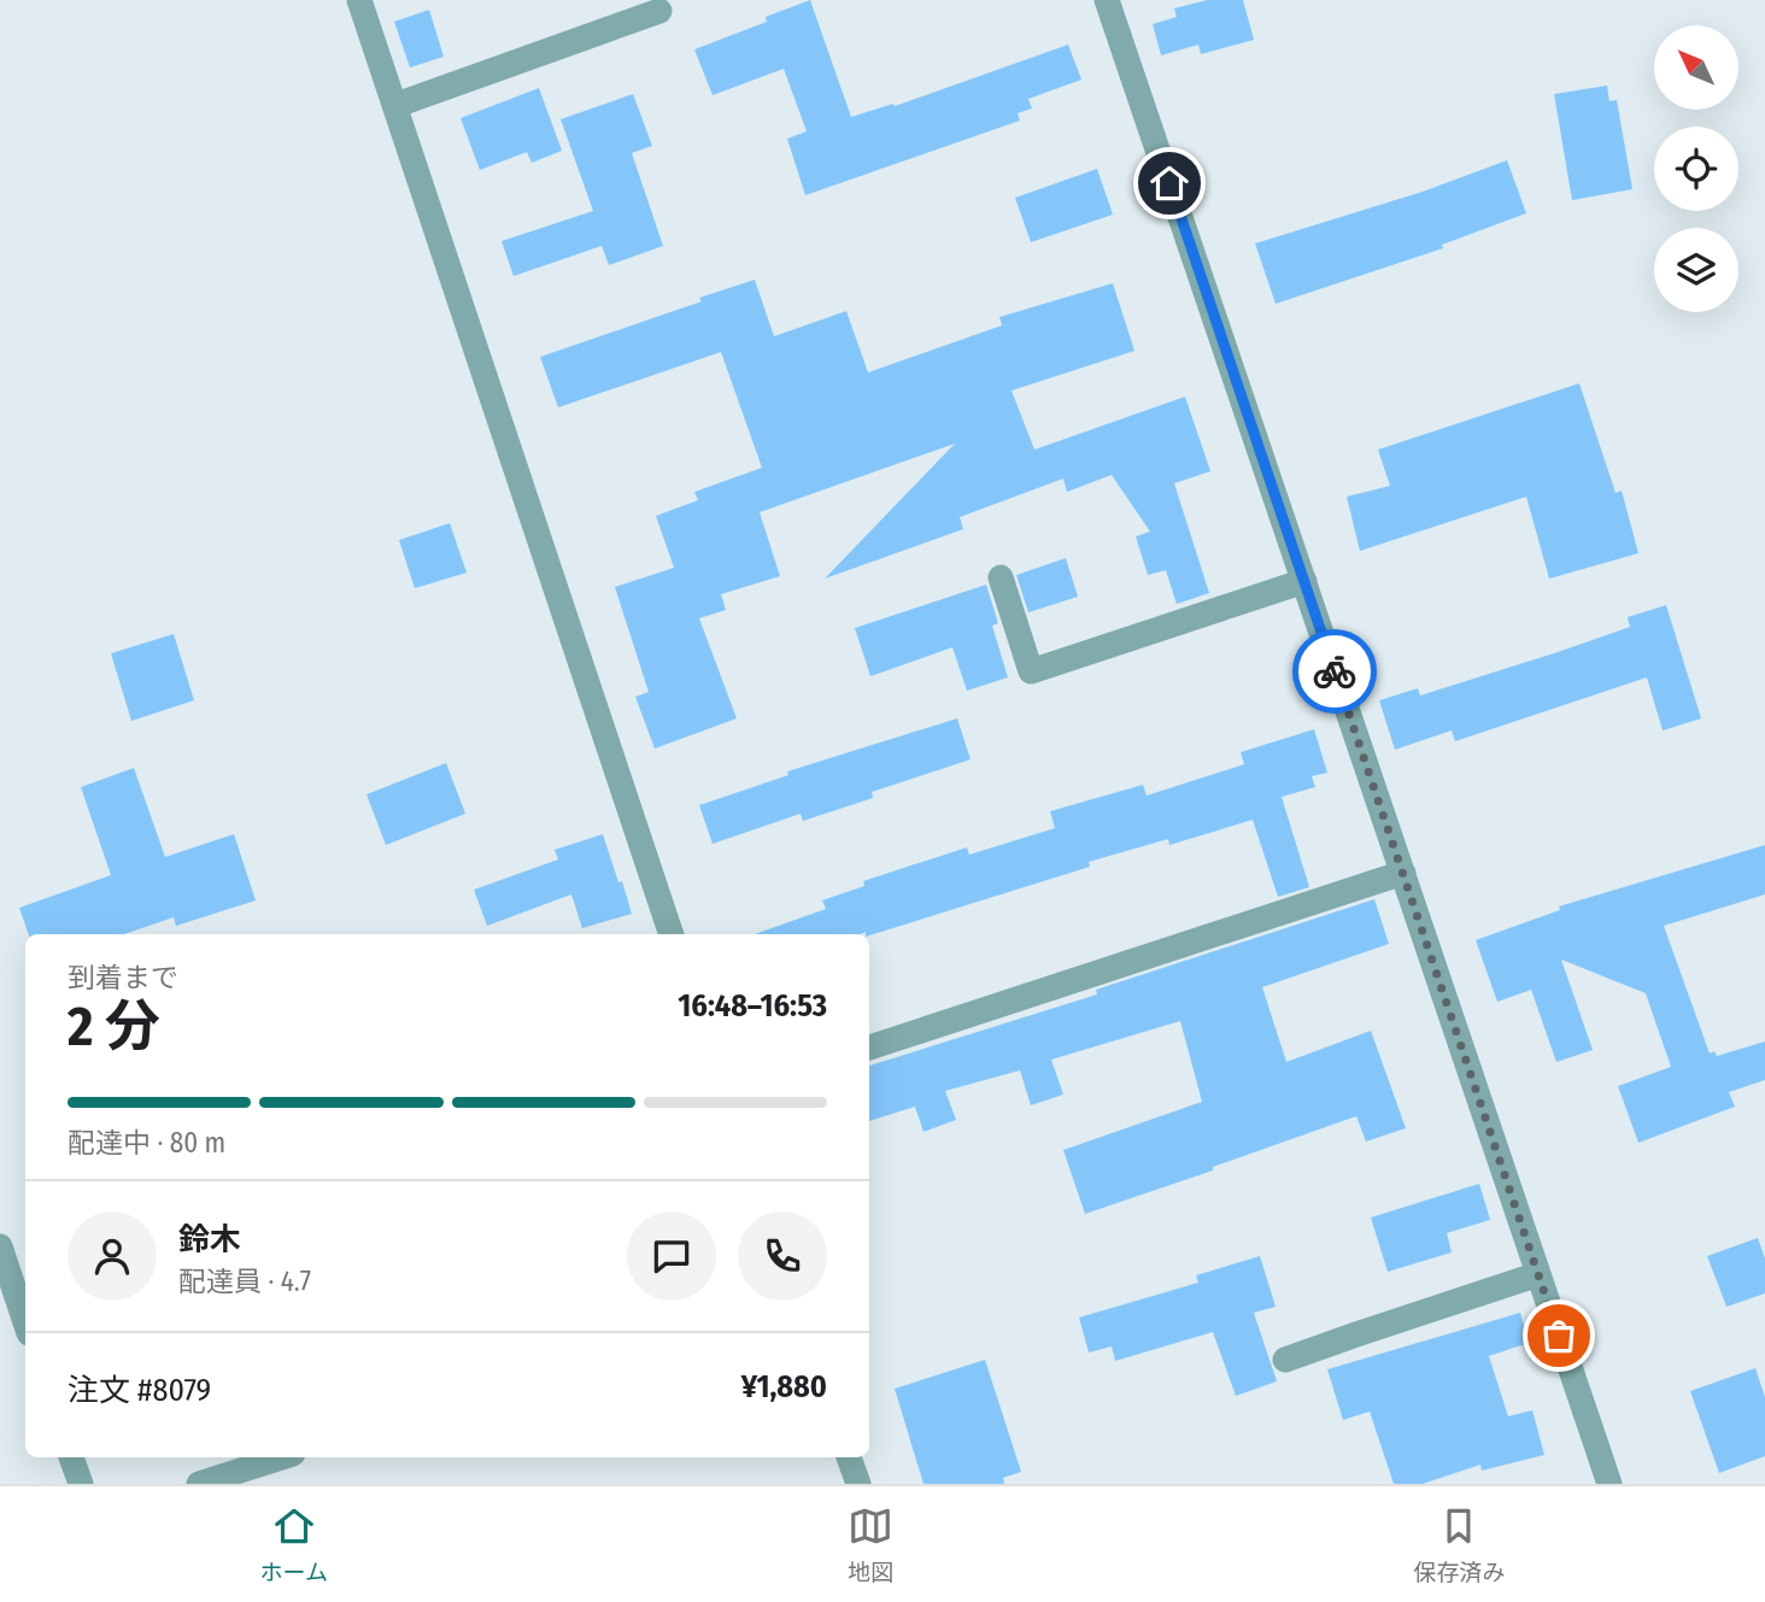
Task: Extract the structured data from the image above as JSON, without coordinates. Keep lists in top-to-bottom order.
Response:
{
  "north": "top left",
  "page": {
    "heading": ["2 分", "到着まで", "16:48–16:53"],
    "panel": [
      "鈴木",
      "配達員 · 4.7",
      "注文 #8079",
      "¥1,880"
    ],
    "bar": "配達中 · 80 m",
    "tabs": ["ホーム", "地図", "保存済み"]
  }
}
